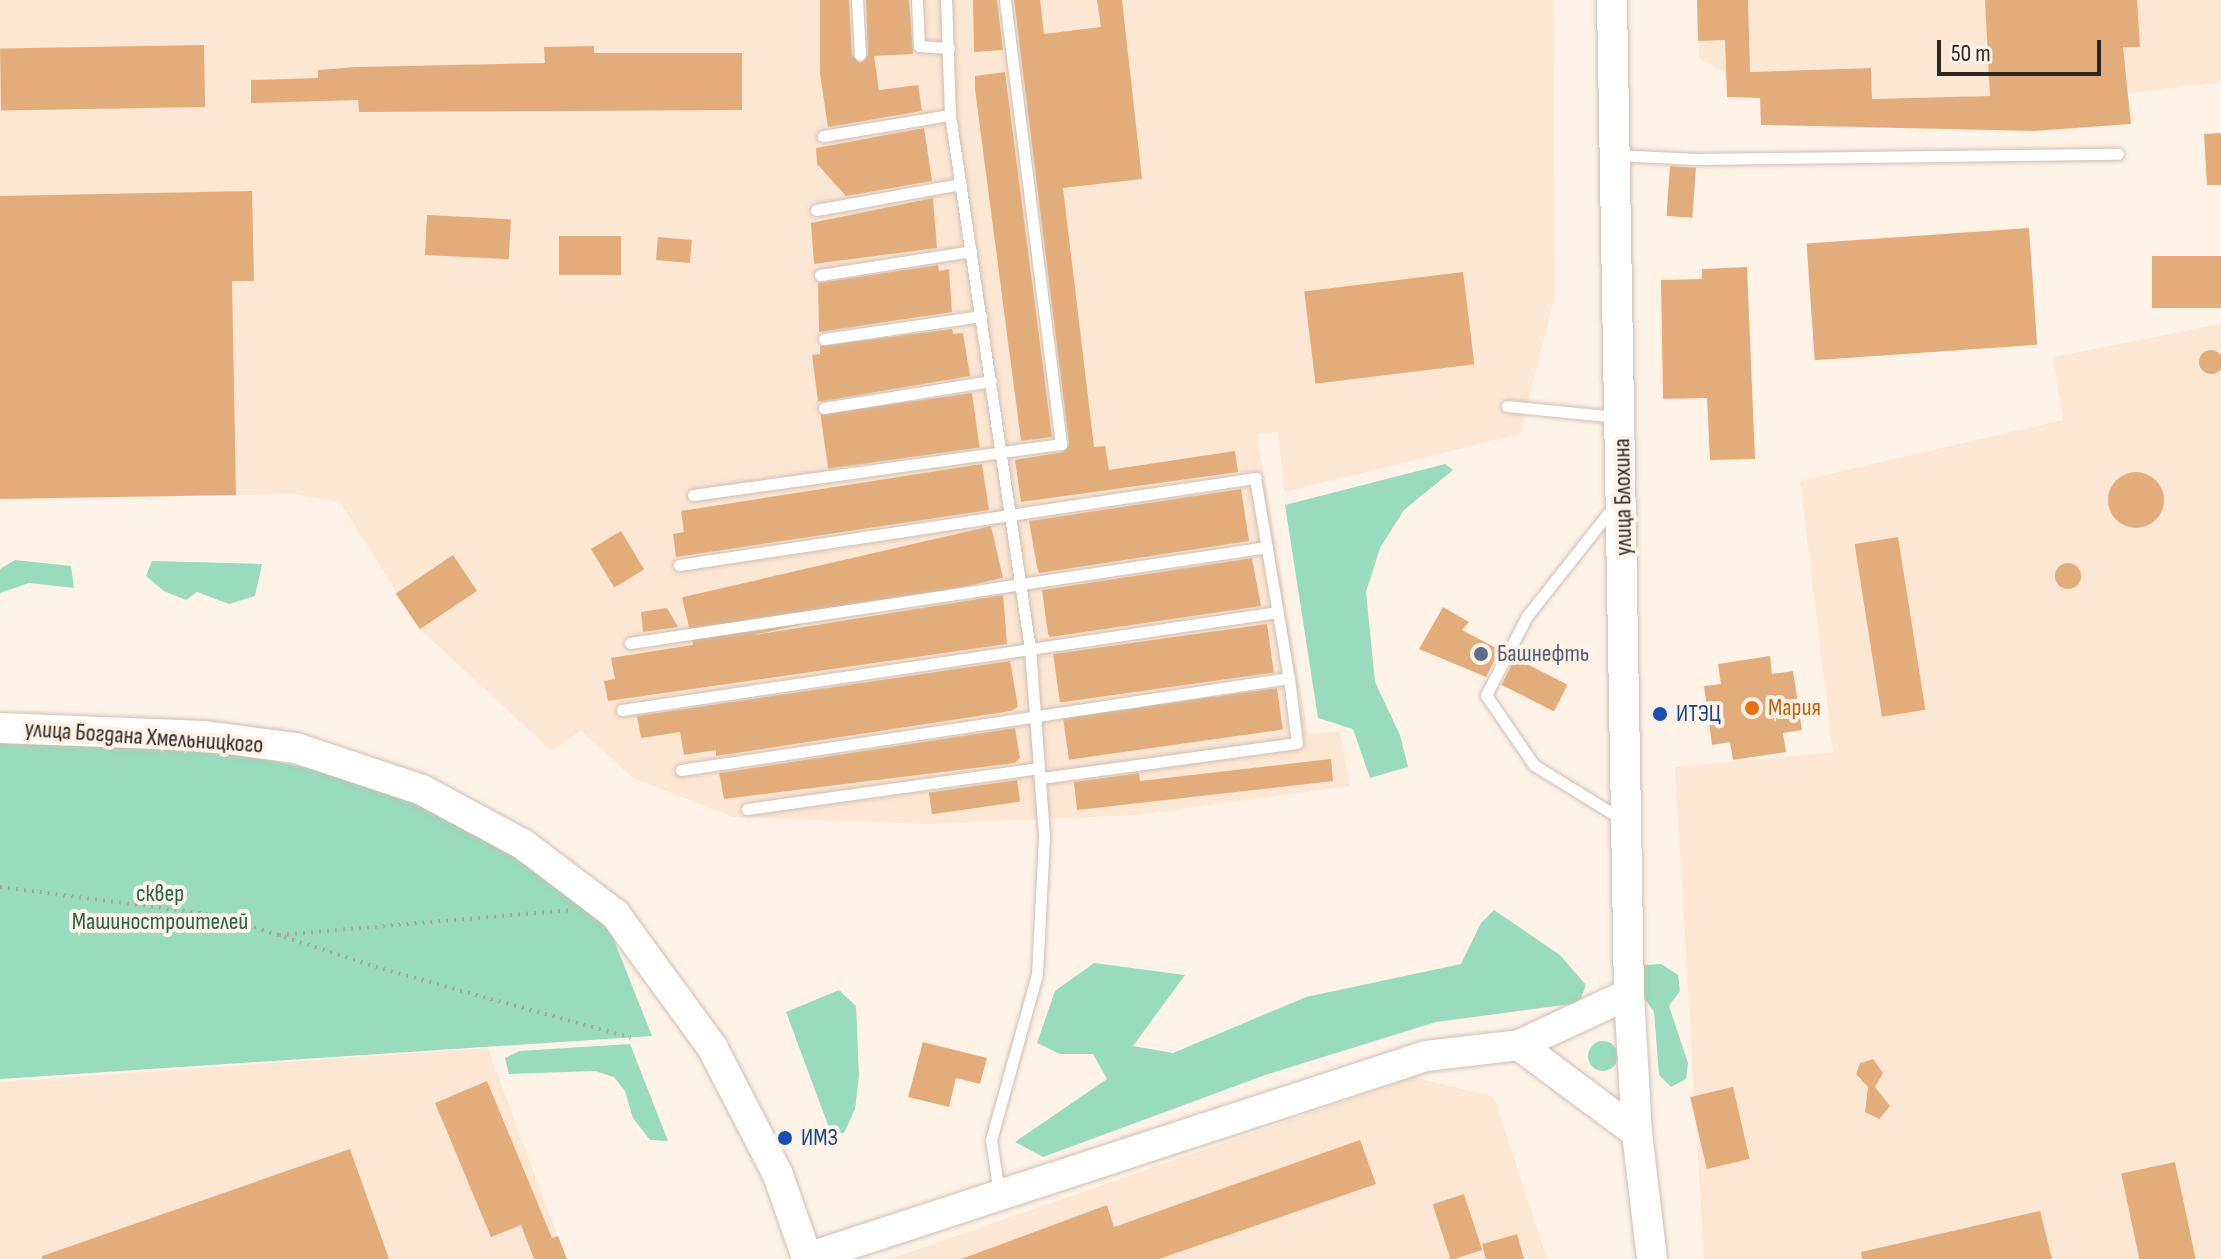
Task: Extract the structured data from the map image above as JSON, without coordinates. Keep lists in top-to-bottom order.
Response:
{
  "streets": {
    "main road": ["улица Блохина", "улица Богдана Хмельницкого"]
  },
  "parks": ["сквер Машиностроителей"],
  "places": [
    "Башнефть",
    "Мария",
    "ИТЭЦ",
    "ИМЗ"
  ],
  "scale_bar": "50 m"
}
